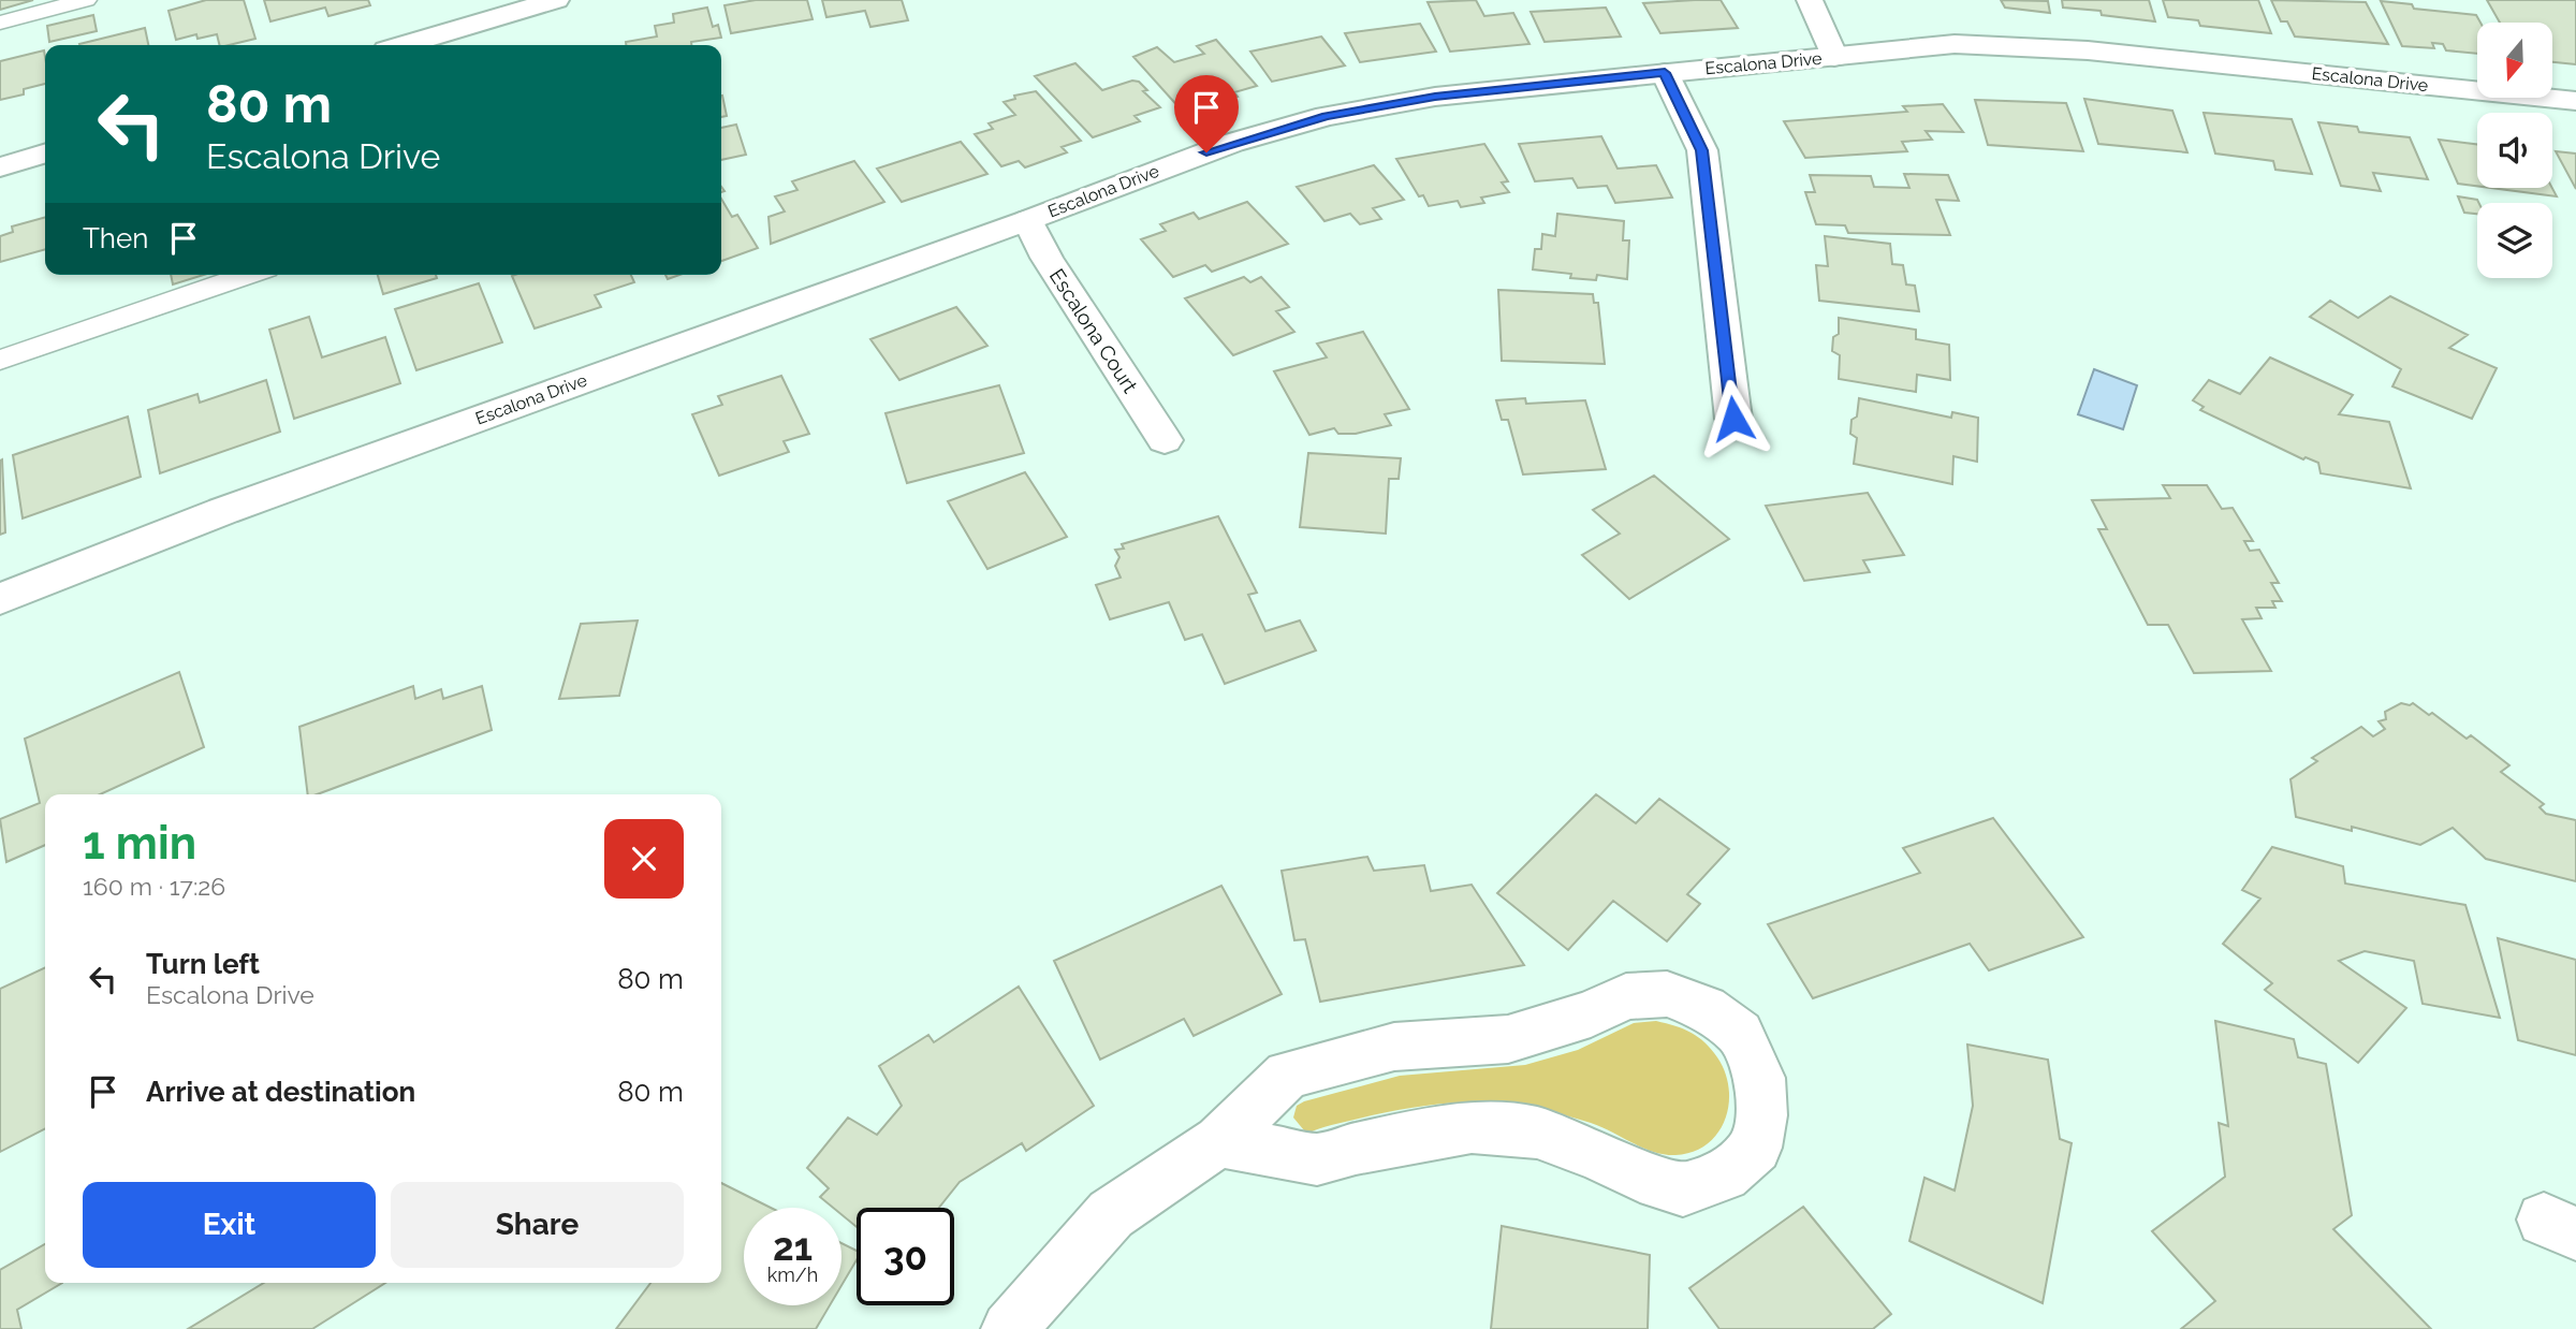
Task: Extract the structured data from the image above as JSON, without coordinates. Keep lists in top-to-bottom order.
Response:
{
  "streets": {
    "street": ["Escalona Drive", "Escalona Court"]
  },
  "crossings": [
    ["Escalona Drive", "Escalona Court"]
  ],
  "north": "bottom",
  "page": {
    "turn": ["80 m", "Escalona Drive"],
    "then": "Then",
    "heading": ["1 min", "160 m · 17:26"],
    "list": [
      {
        "name": "Turn left",
        "note": "Escalona Drive",
        "value": "80 m"
      },
      {
        "name": "Arrive at destination",
        "value": "80 m"
      }
    ],
    "buttons": ["Exit", "Share"],
    "speed": "21 km/h",
    "limit": "30"
  }
}
